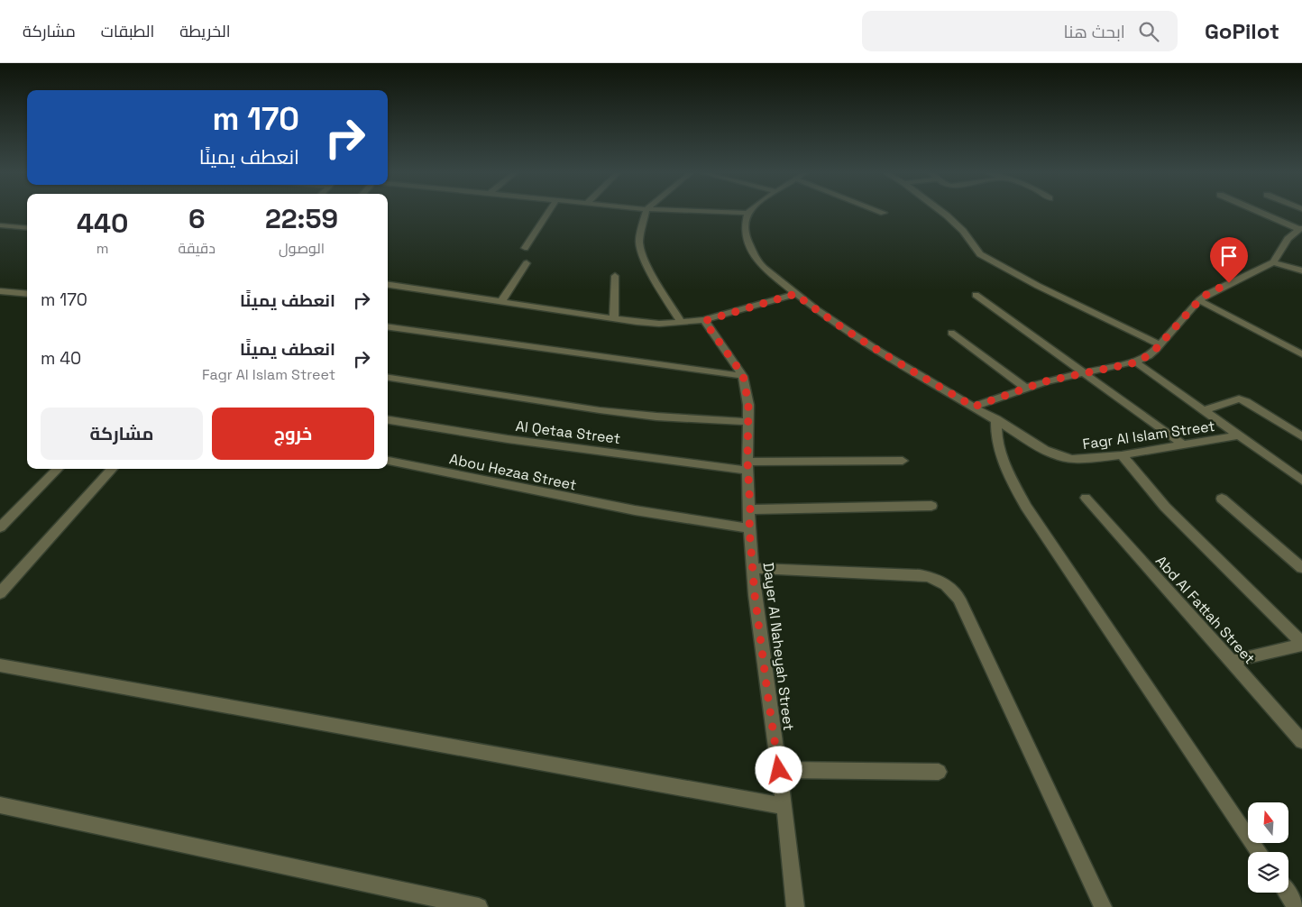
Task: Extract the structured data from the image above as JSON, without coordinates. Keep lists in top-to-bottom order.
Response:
{
  "streets": {
    "street": [
      "Al Qetaa Street",
      "Fagr Al Islam Street",
      "Abou Hezaa Street",
      "Abd Al Fattah Street",
      "Dayer Al Naheyah Street"
    ]
  },
  "crossings": [
    ["Al Qetaa Street", "Dayer Al Naheyah Street"],
    ["Abou Hezaa Street", "Dayer Al Naheyah Street"]
  ],
  "north": "top",
  "page": {
    "header": "GoPilot",
    "search": "ابحث هنا",
    "nav": ["الخريطة", "الطبقات", "مشاركة"],
    "turn": ["170 m", "انعطف يمينًا"],
    "eta": [
      "22:59",
      "الوصول",
      "6",
      "دقيقة",
      "440",
      "m"
    ],
    "list": [
      {
        "name": "انعطف يمينًا",
        "value": "170 m"
      },
      {
        "name": "انعطف يمينًا",
        "note": "Fagr Al Islam Street",
        "value": "40 m"
      }
    ],
    "buttons": ["خروج", "مشاركة"]
  }
}
